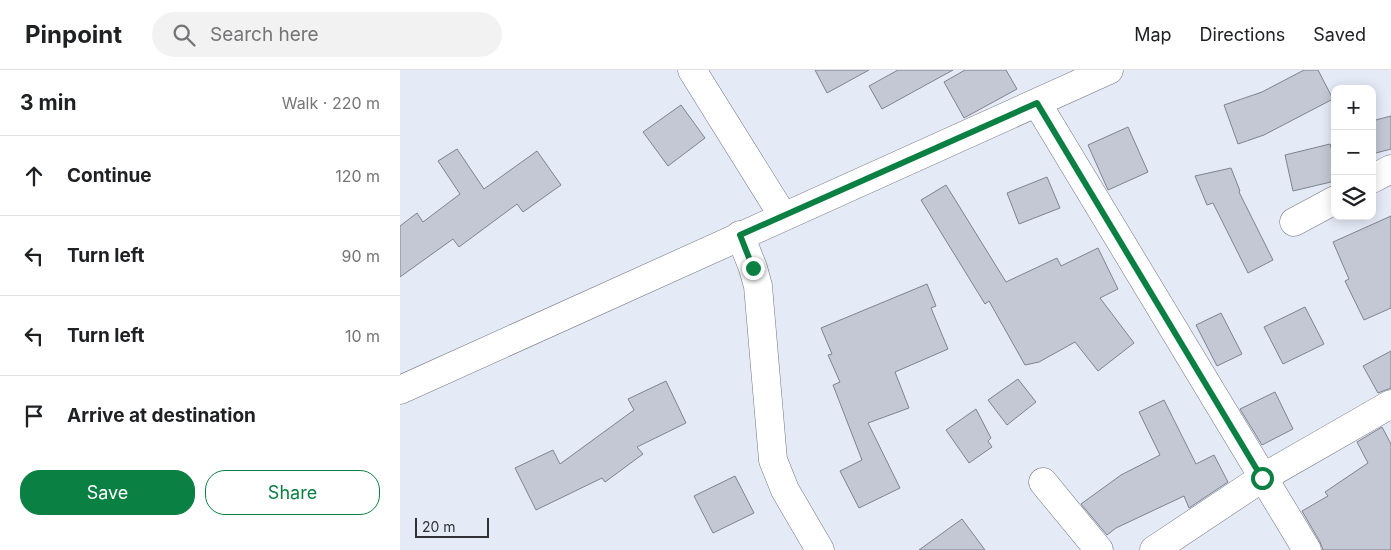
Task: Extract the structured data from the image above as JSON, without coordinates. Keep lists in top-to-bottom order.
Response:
{
  "scale_bar": "20 m",
  "page": {
    "header": "Pinpoint",
    "search": "Search here",
    "nav": ["Map", "Directions", "Saved"],
    "heading": ["3 min", "Walk · 220 m"],
    "map_buttons": ["+", "−"],
    "list": [
      ["Continue", "120 m"],
      ["Turn left", "90 m"],
      ["Turn left", "10 m"],
      "Arrive at destination"
    ],
    "buttons": ["Save", "Share"],
    "scale": "20 m"
  }
}
